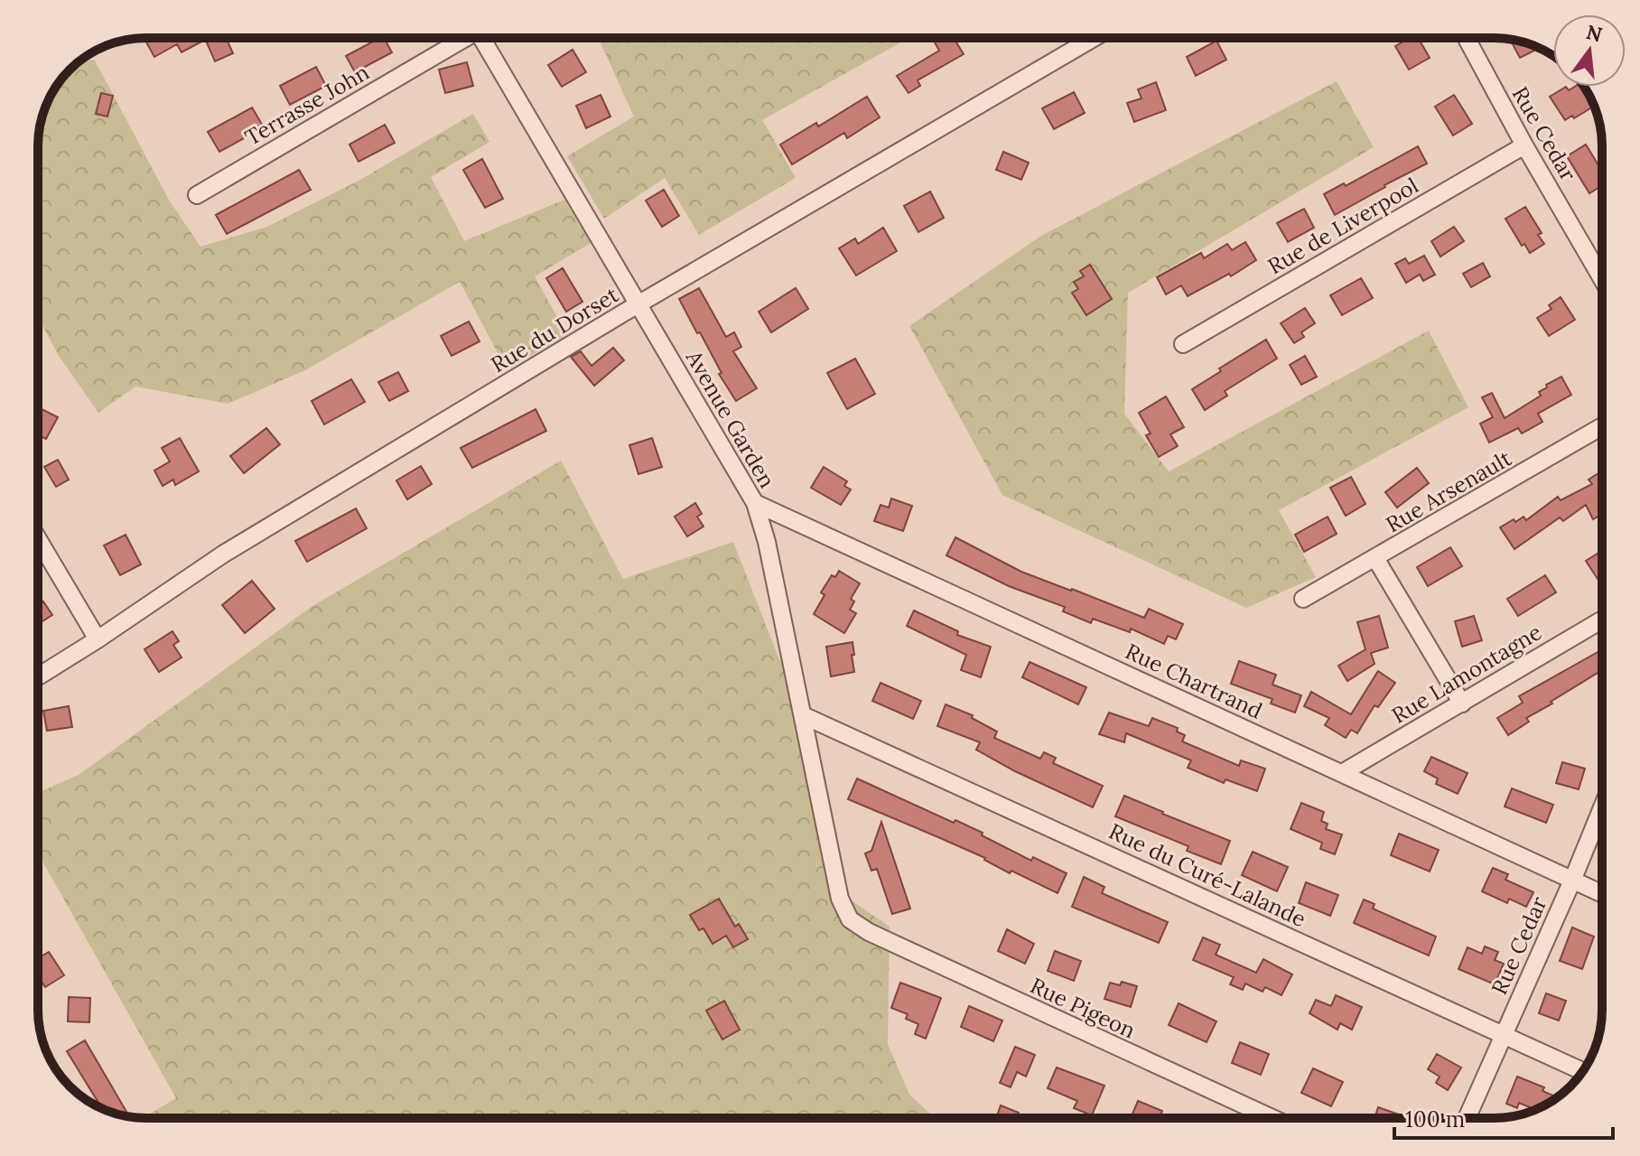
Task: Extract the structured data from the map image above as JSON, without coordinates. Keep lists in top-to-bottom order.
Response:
{
  "streets": {
    "street": [
      "Terrasse John",
      "Rue Cedar",
      "Rue de Liverpool",
      "Rue du Dorset",
      "Avenue Garden",
      "Rue Arsenault",
      "Rue Lamontagne",
      "Rue Chartrand",
      "Rue du Curé-Lalande",
      "Rue Pigeon"
    ]
  },
  "crossings": [
    ["Rue Cedar", "Rue de Liverpool"],
    ["Rue Cedar", "Rue Chartrand"],
    ["Rue Cedar", "Rue du Curé-Lalande"],
    ["Rue du Dorset", "Avenue Garden"],
    ["Avenue Garden", "Rue Chartrand"],
    ["Avenue Garden", "Rue du Curé-Lalande"],
    ["Avenue Garden", "Rue Pigeon"],
    ["Rue Lamontagne", "Rue Chartrand"]
  ],
  "scale_bar": "100 m",
  "north": "top"
}
